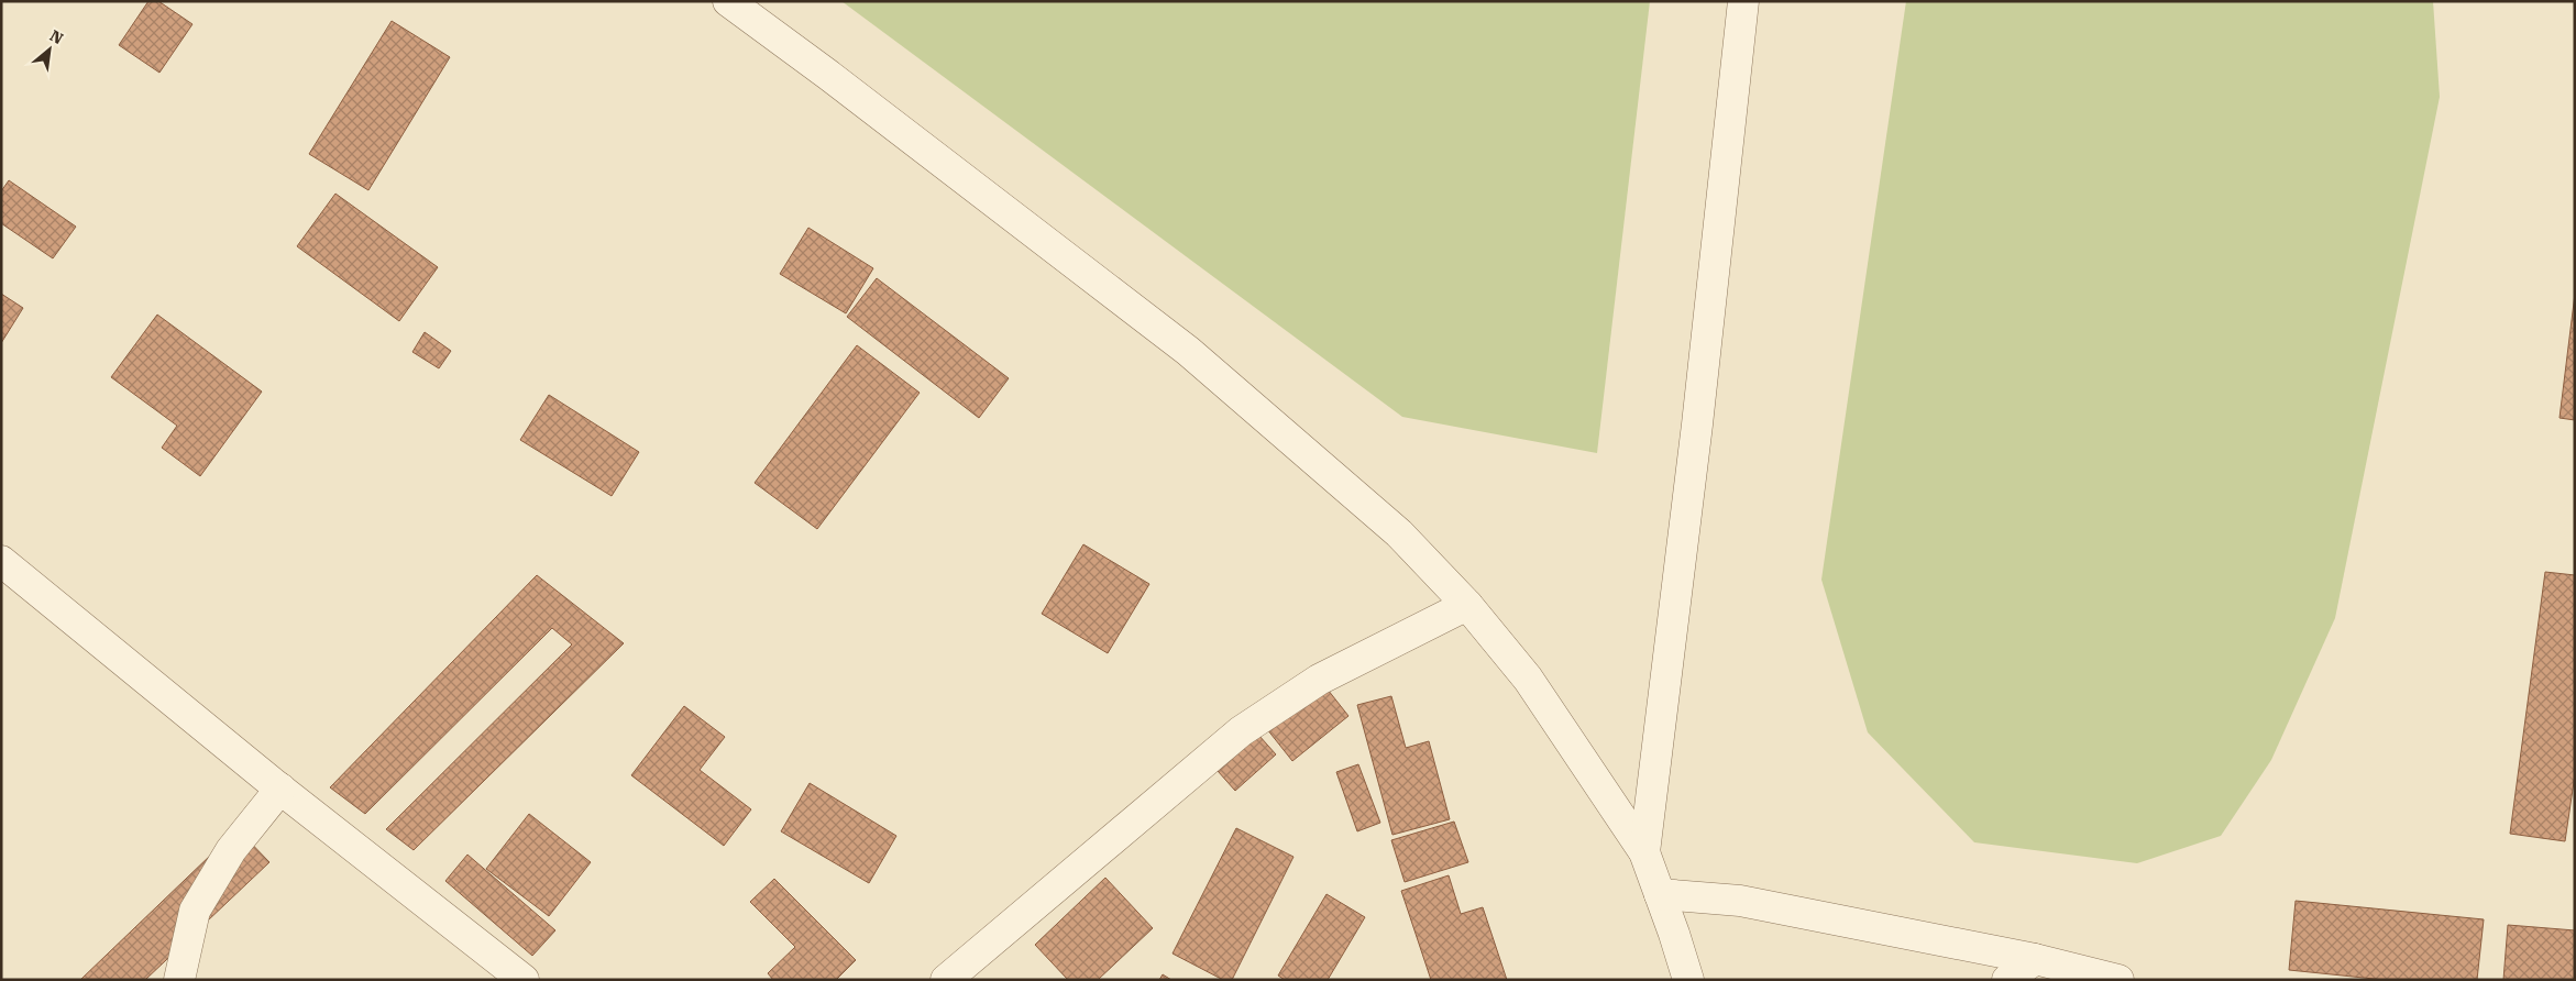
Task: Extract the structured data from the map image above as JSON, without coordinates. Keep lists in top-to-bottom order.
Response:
{
  "north": "top right"
}
